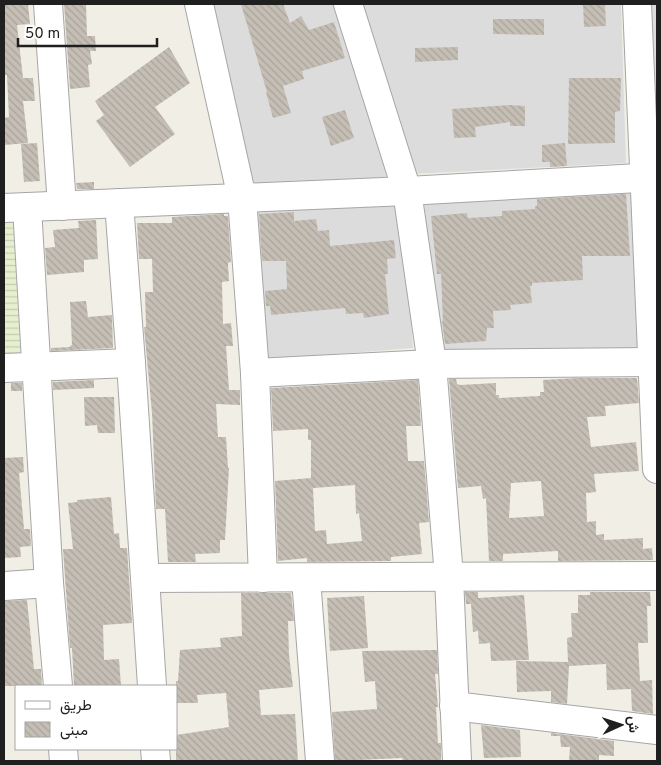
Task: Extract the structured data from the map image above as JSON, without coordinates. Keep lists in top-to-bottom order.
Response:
{
  "legend": ["طريق", "مبنى"],
  "scale_bar": "50 m",
  "north": "right"
}
